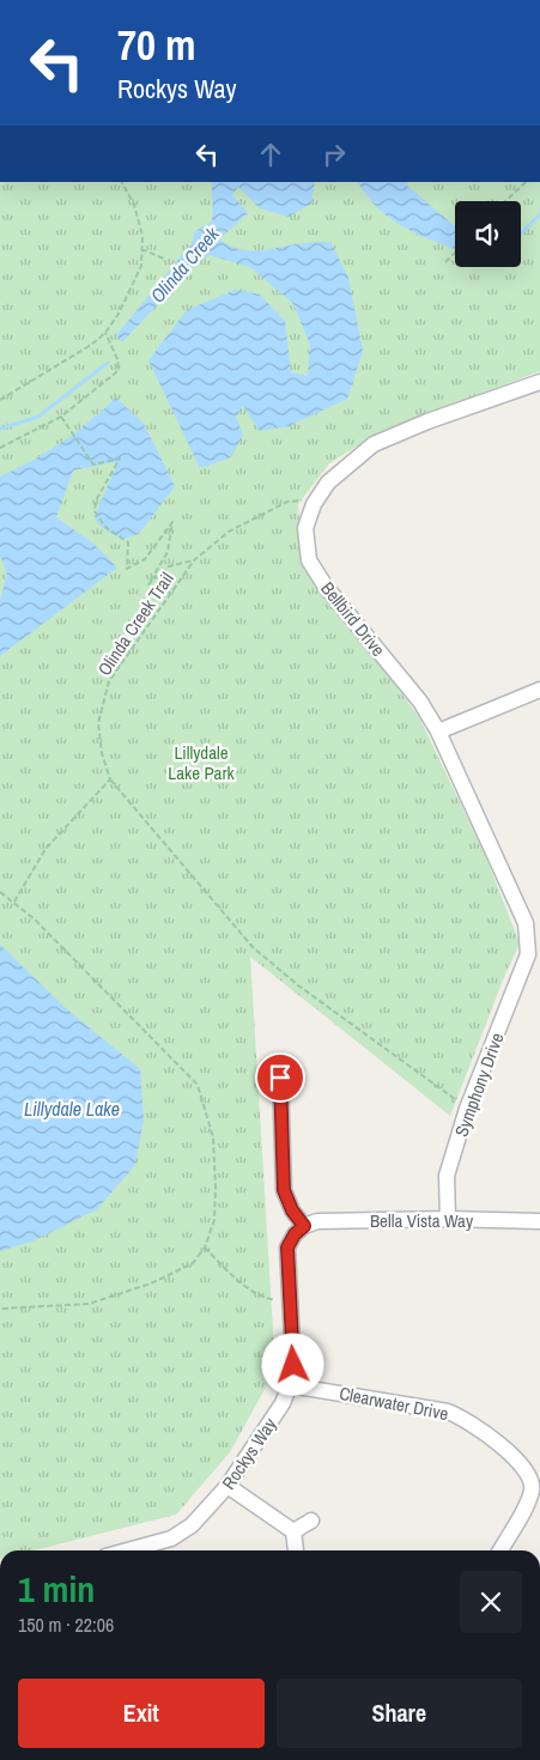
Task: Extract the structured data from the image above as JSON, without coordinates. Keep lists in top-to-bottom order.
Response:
{
  "streets": {
    "street": [
      "Bellbird Drive",
      "Symphony Drive",
      "Bella Vista Way",
      "Clearwater Drive",
      "Rockys Way"
    ],
    "path": ["Olinda Creek Trail"]
  },
  "crossings": [
    ["Bellbird Drive", "Symphony Drive"],
    ["Symphony Drive", "Bella Vista Way"],
    ["Bella Vista Way", "Rockys Way"],
    ["Clearwater Drive", "Rockys Way"]
  ],
  "water": ["Olinda Creek", "Lillydale Lake"],
  "parks": ["Lillydale Lake Park"],
  "page": {
    "turn": ["70 m", "Rockys Way"],
    "heading": ["1 min", "150 m · 22:06"],
    "buttons": ["Exit", "Share"]
  }
}
